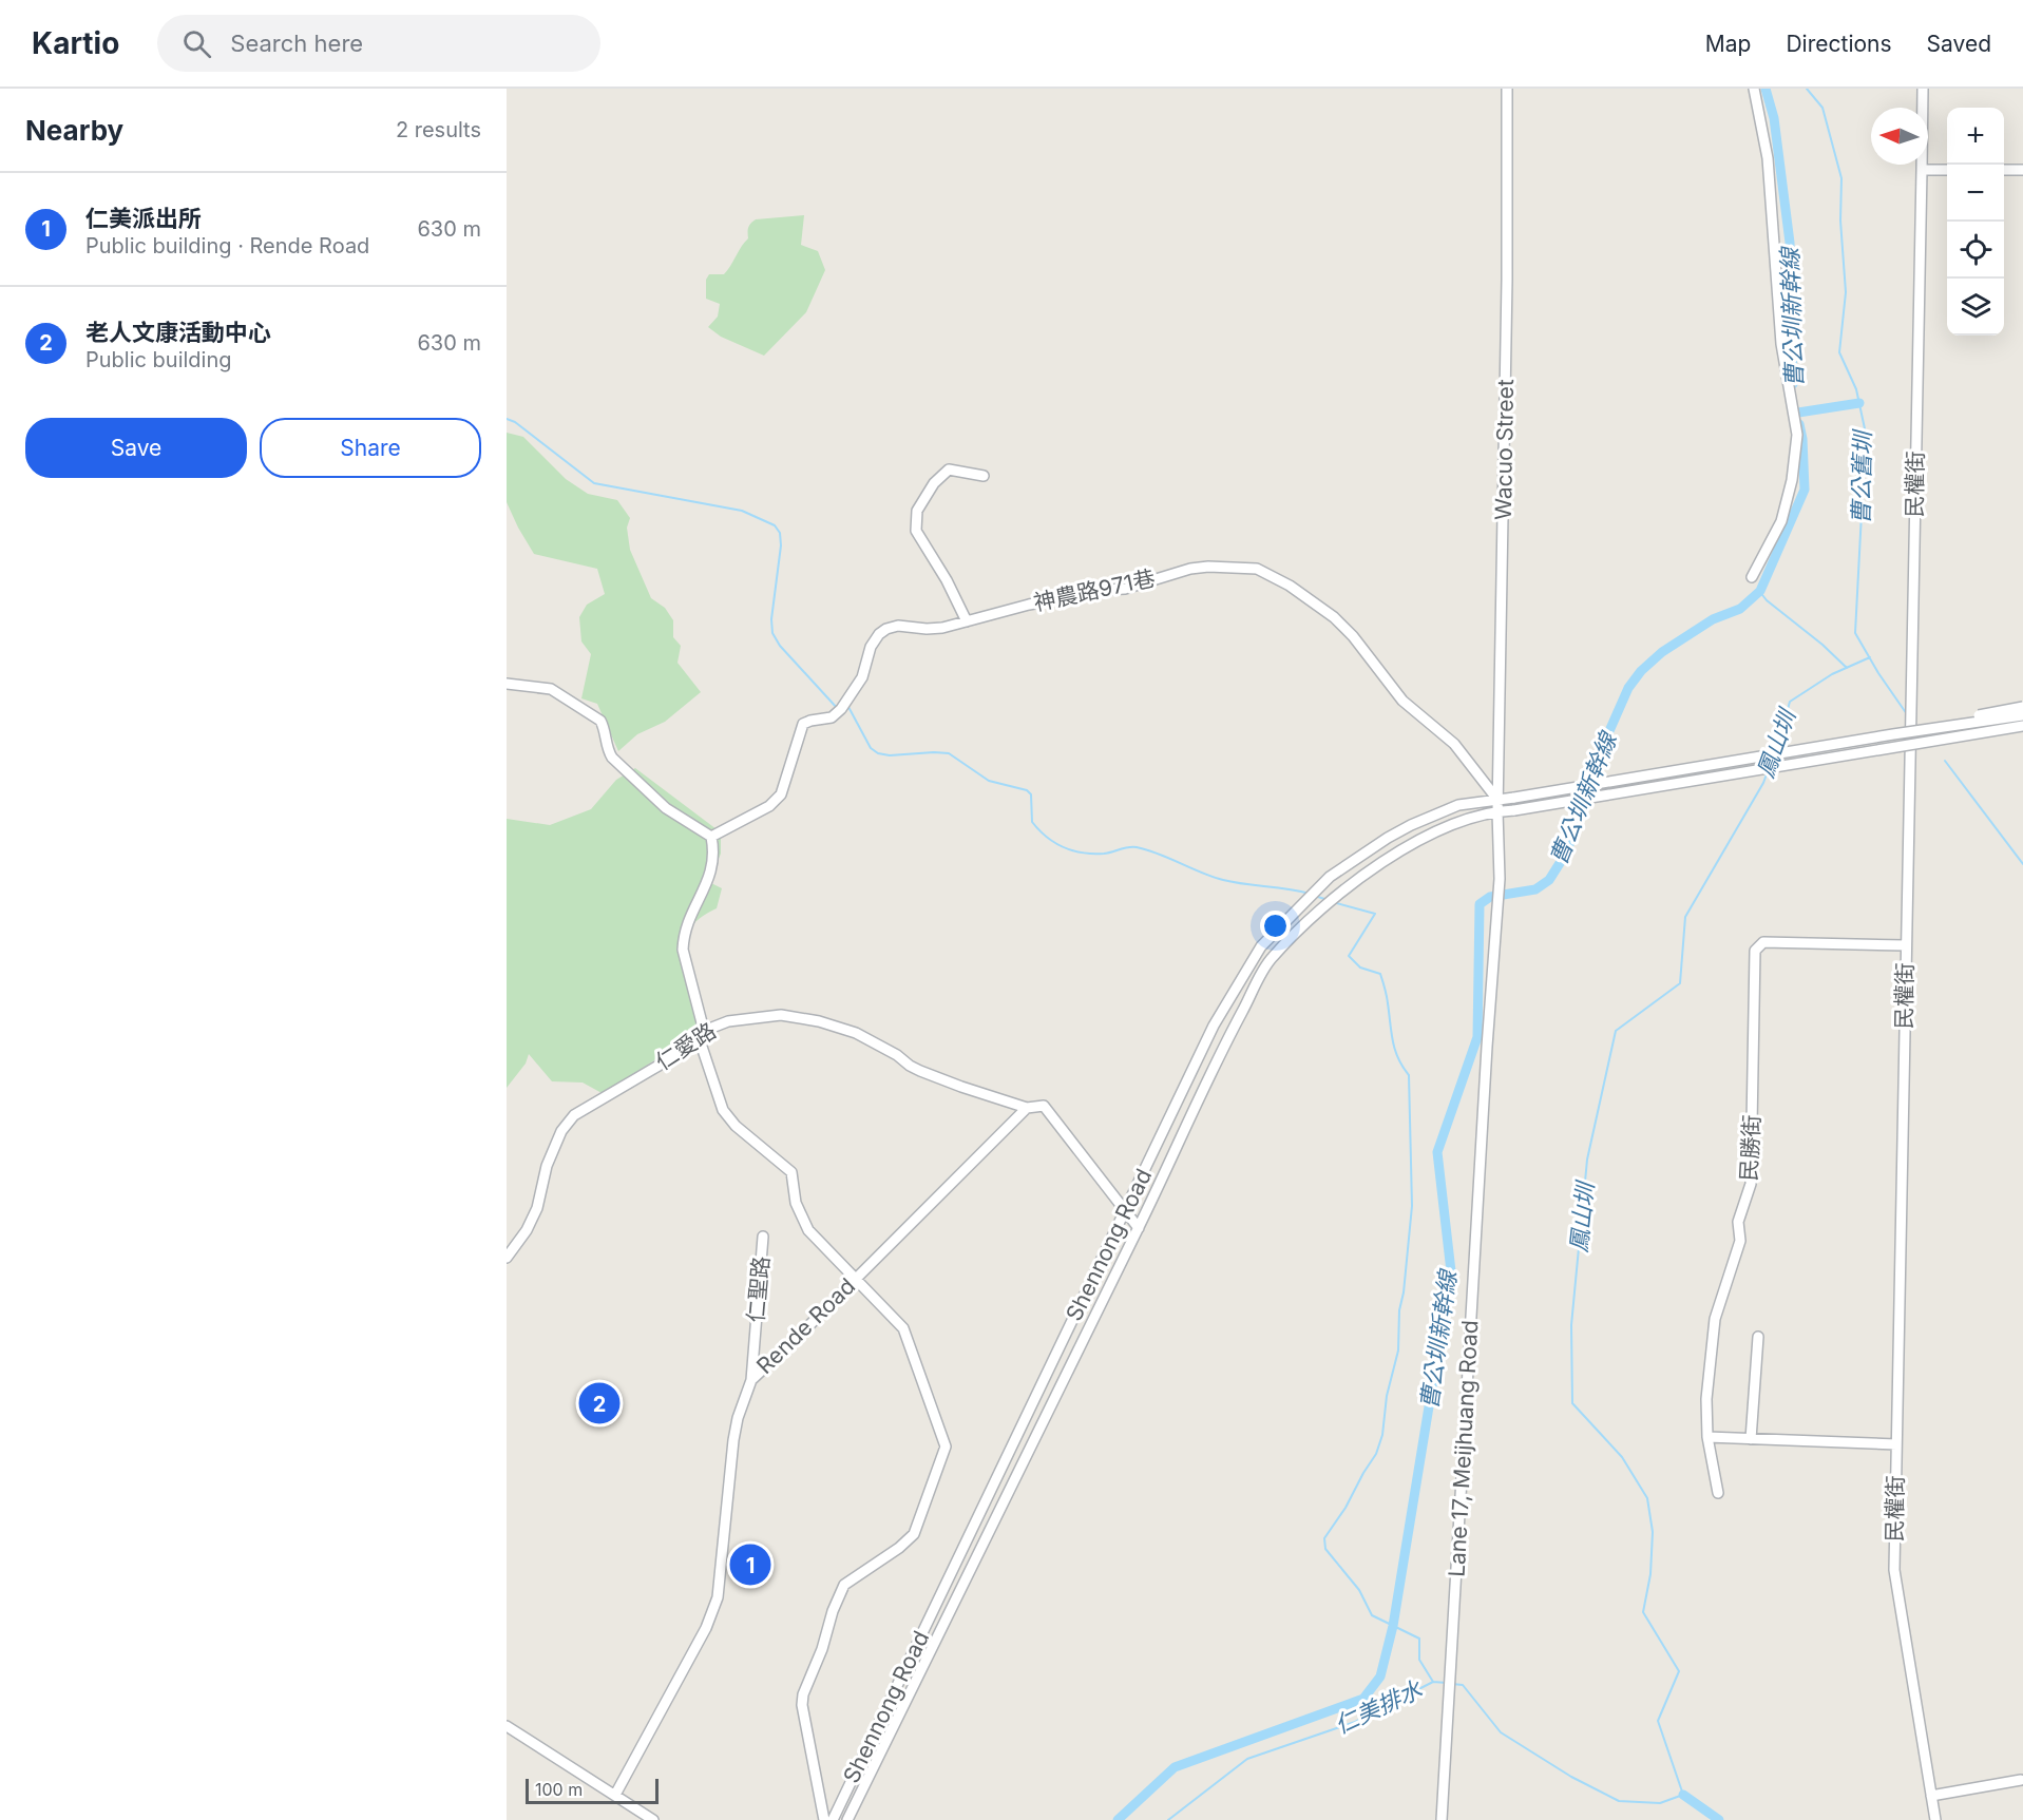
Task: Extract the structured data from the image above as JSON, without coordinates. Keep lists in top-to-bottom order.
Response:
{
  "streets": {
    "street": [
      "Wacuo Street",
      "民權街",
      "神農路971巷",
      "仁愛路",
      "民勝街",
      "Shennong Road",
      "仁聖路",
      "Rende Road",
      "Lane 17, Meijhuang Road"
    ]
  },
  "crossings": [
    ["Wacuo Street", "神農路971巷"],
    ["Wacuo Street", "Shennong Road"],
    ["Wacuo Street", "Lane 17, Meijhuang Road"],
    ["民權街", "民勝街"],
    ["神農路971巷", "Shennong Road"],
    ["神農路971巷", "Lane 17, Meijhuang Road"],
    ["仁愛路", "Rende Road"],
    ["Shennong Road", "Lane 17, Meijhuang Road"],
    ["仁聖路", "Rende Road"]
  ],
  "water": [
    "曹公圳新幹線",
    "曹公舊圳",
    "鳳山圳",
    "仁美排水"
  ],
  "scale_bar": "100 m",
  "north": "left",
  "page": {
    "header": "Kartio",
    "search": "Search here",
    "nav": ["Map", "Directions", "Saved"],
    "heading": ["Nearby", "2 results"],
    "map_buttons": ["+", "−"],
    "list": [
      {
        "mark": "1",
        "name": "仁美派出所",
        "note": "Public building · Rende Road",
        "value": "630 m"
      },
      {
        "mark": "2",
        "name": "老人文康活動中心",
        "note": "Public building",
        "value": "630 m"
      }
    ],
    "buttons": ["Save", "Share"],
    "pins": ["2", "1"],
    "scale": "100 m"
  }
}
